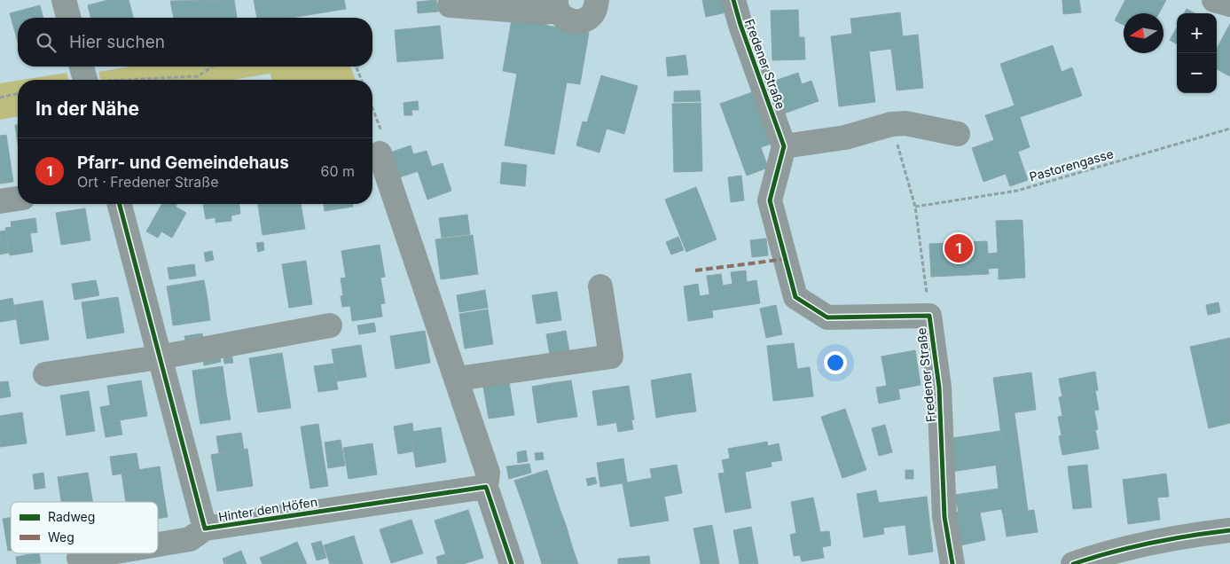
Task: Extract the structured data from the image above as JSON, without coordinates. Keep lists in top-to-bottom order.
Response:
{
  "streets": {
    "street": ["Fredener Straße", "Hinter den Höfen"],
    "path": ["Pastorengasse"]
  },
  "crossings": [
    ["Fredener Straße", "Pastorengasse"]
  ],
  "legend": ["Radweg", "Weg"],
  "north": "left",
  "page": {
    "map_buttons": ["+", "−"],
    "search": "Hier suchen",
    "heading": "In der Nähe",
    "list": [
      {
        "mark": "1",
        "name": "Pfarr- und Gemeindehaus",
        "note": "Ort · Fredener Straße",
        "value": "60 m"
      }
    ],
    "pins": "1"
  }
}
